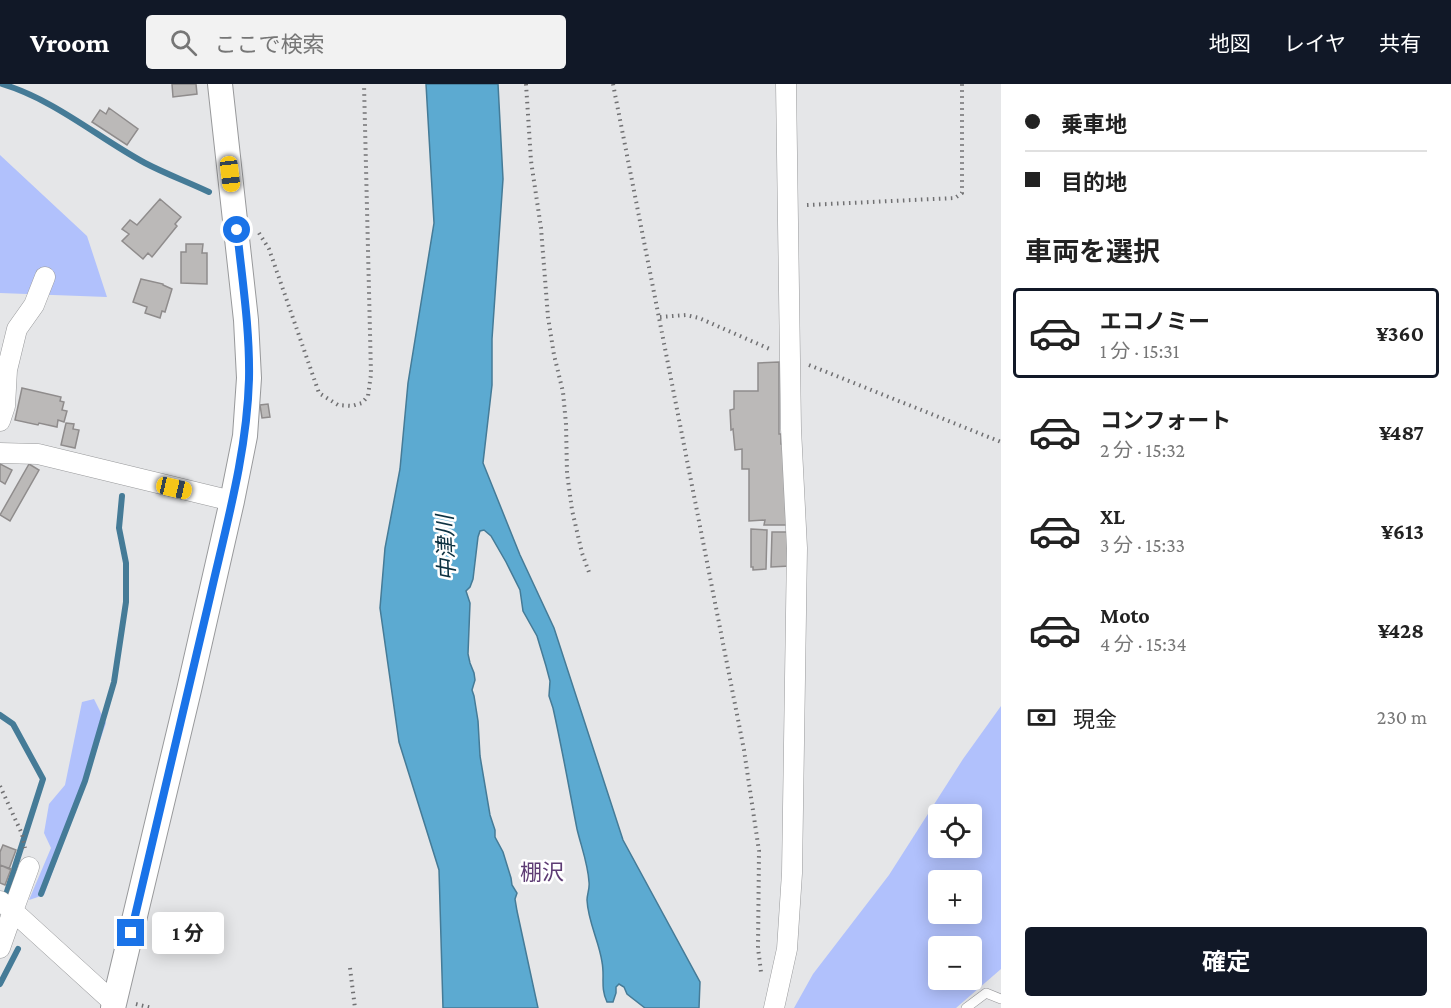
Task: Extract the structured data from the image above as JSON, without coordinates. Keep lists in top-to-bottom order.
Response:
{
  "districts": ["棚沢"],
  "water": ["中津川"],
  "page": {
    "header": "Vroom",
    "search": "ここで検索",
    "nav": ["地図", "レイヤ", "共有"],
    "banner": ["乗車地", "目的地"],
    "heading": "車両を選択",
    "list": [
      {
        "name": "エコノミー",
        "note": "1 分 · 15:31",
        "value": "¥360"
      },
      {
        "name": "コンフォート",
        "note": "2 分 · 15:32",
        "value": "¥487"
      },
      {
        "name": "XL",
        "note": "3 分 · 15:33",
        "value": "¥613"
      },
      {
        "name": "Moto",
        "note": "4 分 · 15:34",
        "value": "¥428"
      }
    ],
    "pay": ["現金", "230 m"],
    "map_buttons": ["+", "−"],
    "bubble": "1 分",
    "buttons": "確定"
  }
}
